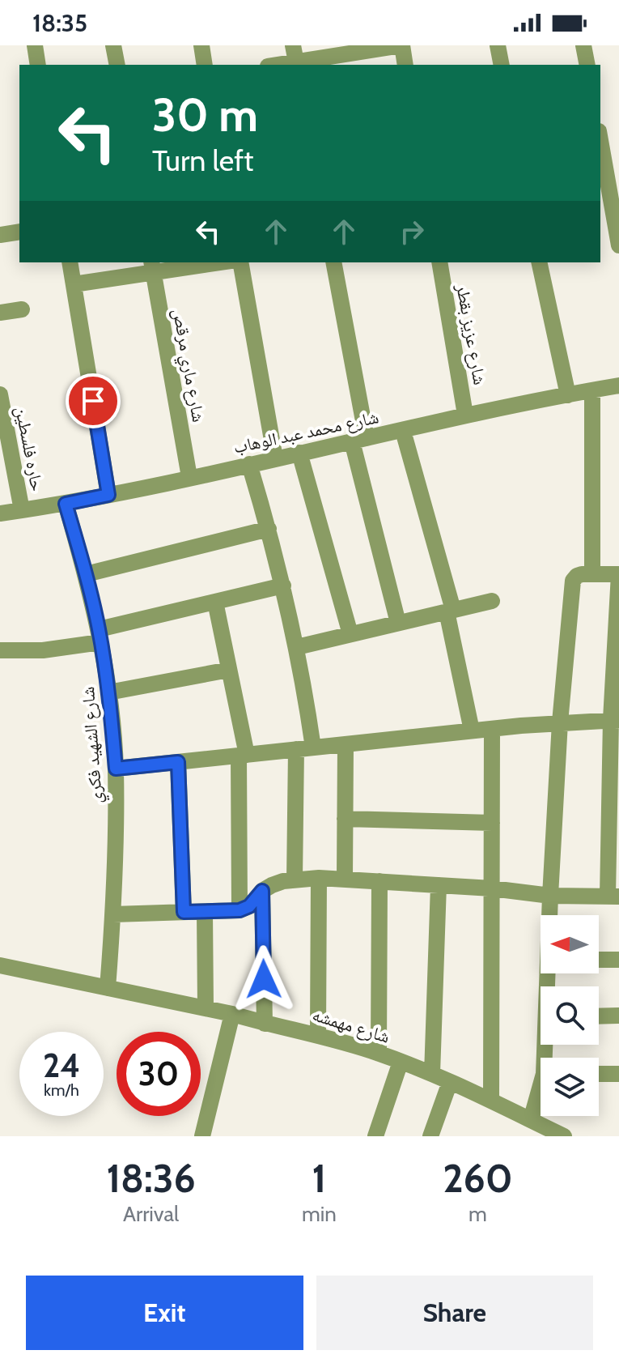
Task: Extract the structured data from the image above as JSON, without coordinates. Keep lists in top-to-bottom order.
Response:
{
  "streets": {
    "street": [
      "شارع عزيز بقطر",
      "شارع ماري مرقص",
      "شارع محمد عبد الوهاب",
      "حاره فلسطين",
      "شارع الشهيد فكري",
      "شارع مهمشه"
    ]
  },
  "crossings": [
    ["شارع عزيز بقطر", "شارع محمد عبد الوهاب"],
    ["شارع ماري مرقص", "شارع محمد عبد الوهاب"],
    ["شارع محمد عبد الوهاب", "حاره فلسطين"],
    ["شارع محمد عبد الوهاب", "شارع الشهيد فكري"],
    ["شارع الشهيد فكري", "شارع مهمشه"]
  ],
  "north": "left",
  "page": {
    "status": "18:35",
    "turn": ["30 m", "Turn left"],
    "speed": "24 km/h",
    "limit": "30",
    "eta": [
      "18:36",
      "Arrival",
      "1",
      "min",
      "260",
      "m"
    ],
    "buttons": ["Exit", "Share"]
  }
}
